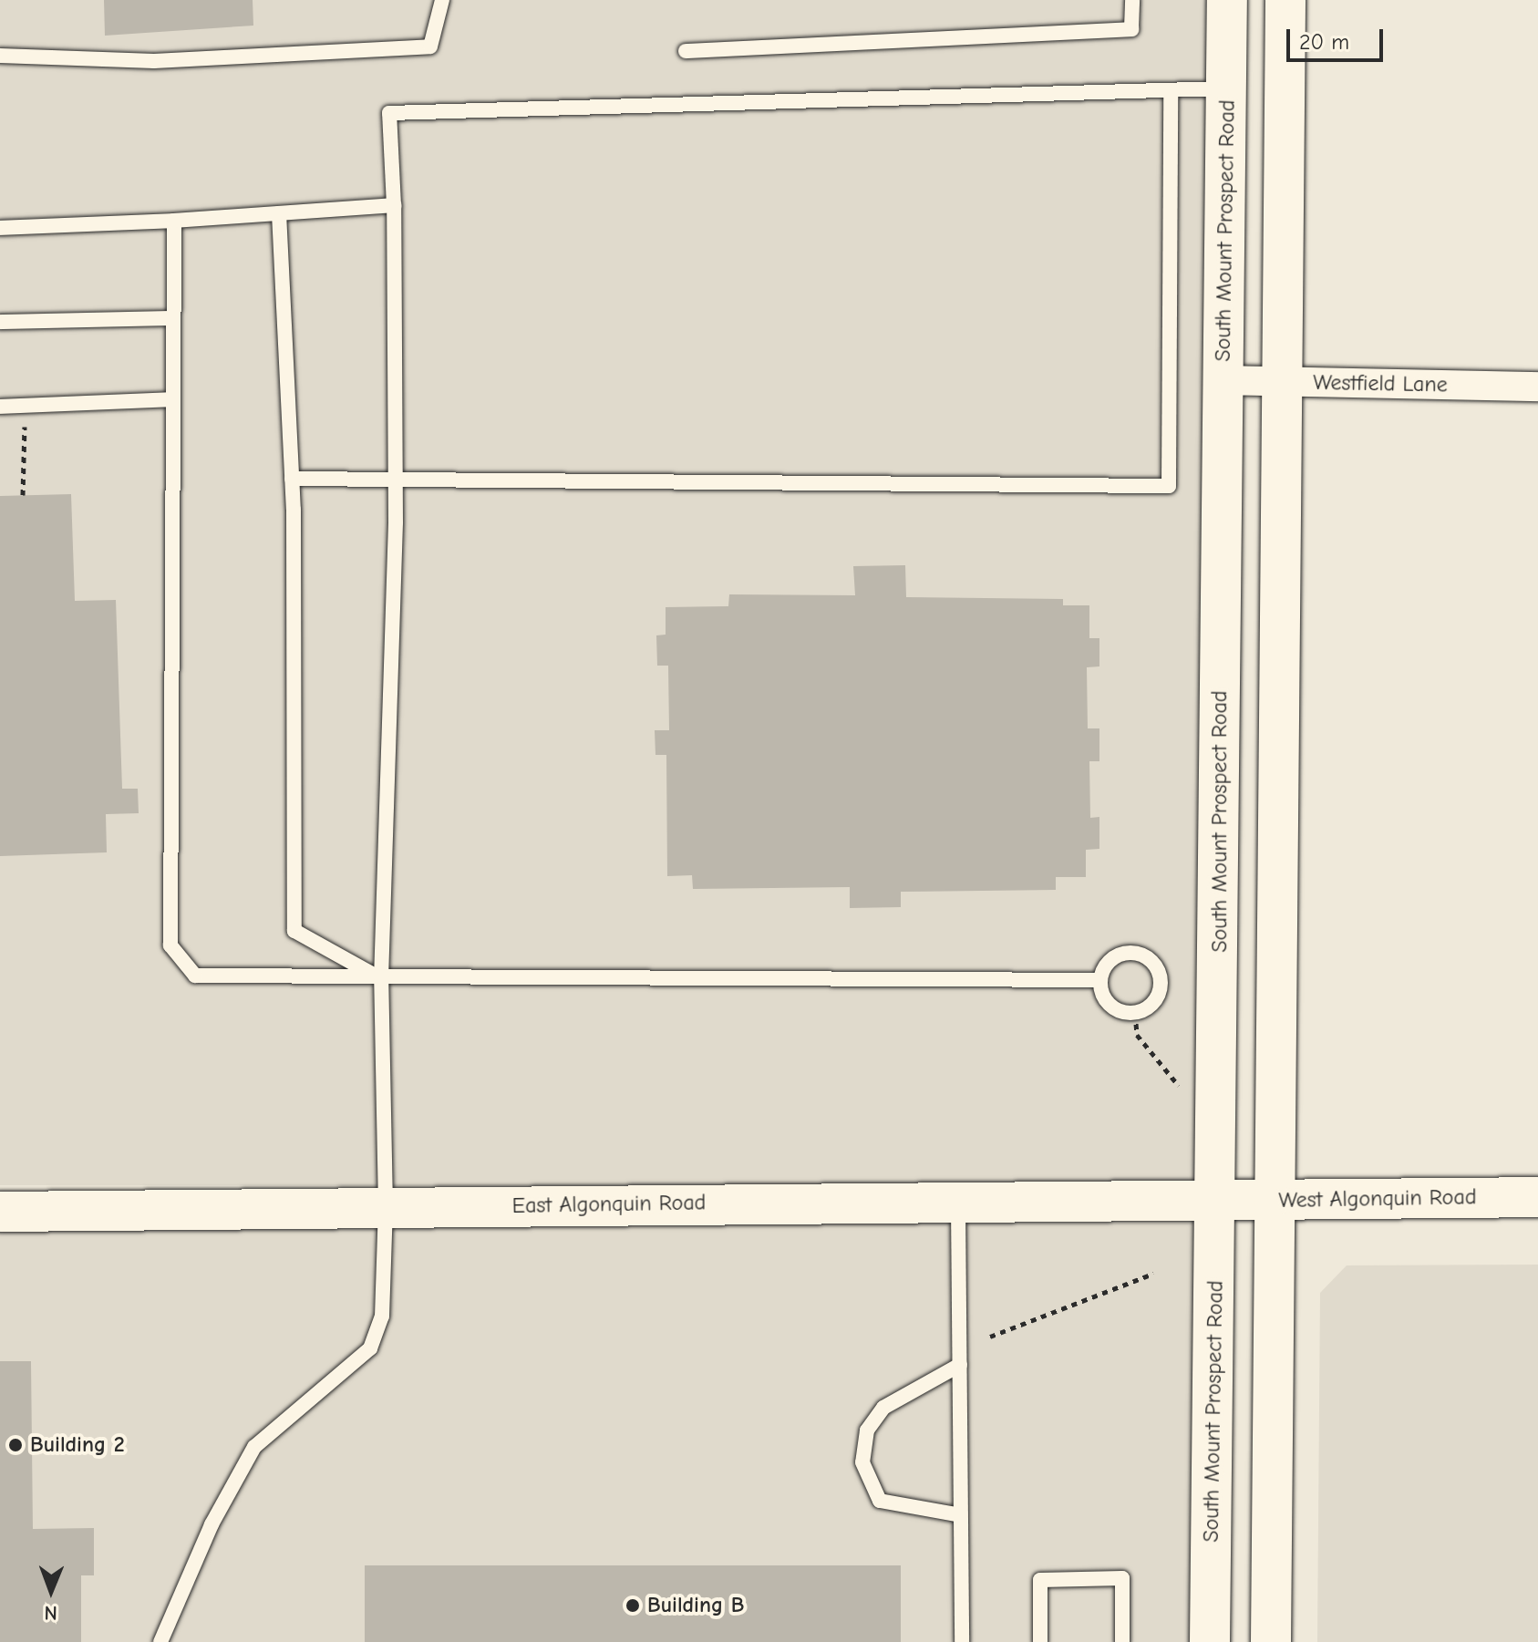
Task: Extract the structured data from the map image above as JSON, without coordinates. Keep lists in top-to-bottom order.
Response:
{
  "streets": {
    "main road": ["South Mount Prospect Road", "West Algonquin Road", "East Algonquin Road"],
    "street": ["Westfield Lane"]
  },
  "crossings": [
    ["South Mount Prospect Road", "Westfield Lane"],
    ["South Mount Prospect Road", "West Algonquin Road"],
    ["South Mount Prospect Road", "East Algonquin Road"],
    ["West Algonquin Road", "East Algonquin Road"]
  ],
  "places": ["Building 2", "Building B"],
  "scale_bar": "20 m",
  "north": "bottom"
}
